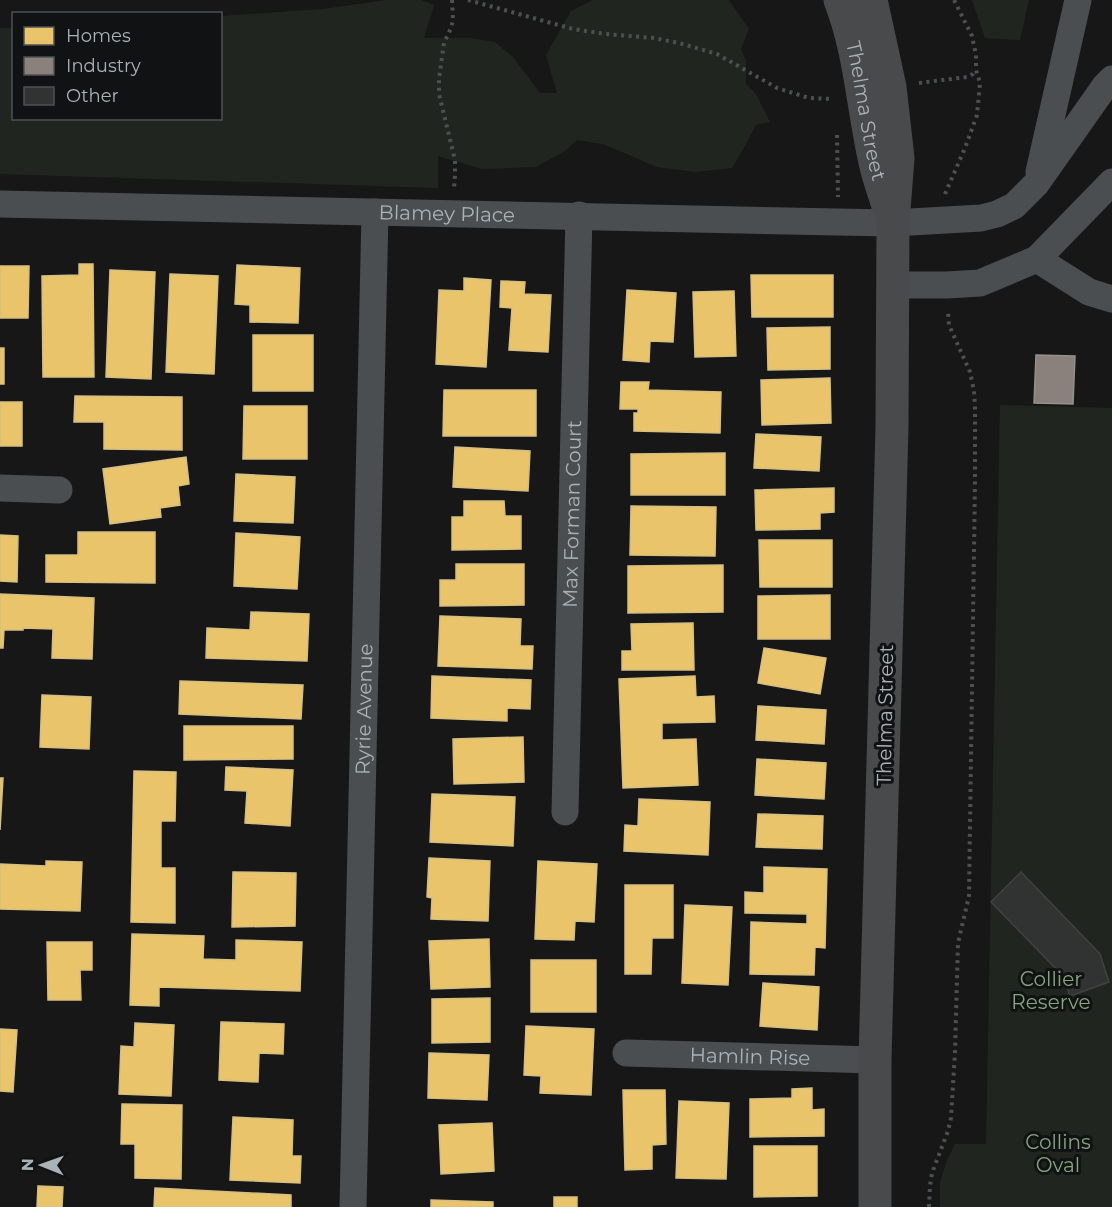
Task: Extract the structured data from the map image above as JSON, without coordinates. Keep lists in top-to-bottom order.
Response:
{
  "streets": {
    "main road": ["Thelma Street"],
    "street": [
      "Blamey Place",
      "Max Forman Court",
      "Ryrie Avenue",
      "Hamlin Rise"
    ]
  },
  "crossings": [
    ["Thelma Street", "Blamey Place"],
    ["Thelma Street", "Hamlin Rise"],
    ["Blamey Place", "Max Forman Court"],
    ["Blamey Place", "Ryrie Avenue"]
  ],
  "parks": ["Collier Reserve", "Collins Oval"],
  "legend": ["Homes", "Industry", "Other"],
  "north": "left"
}
